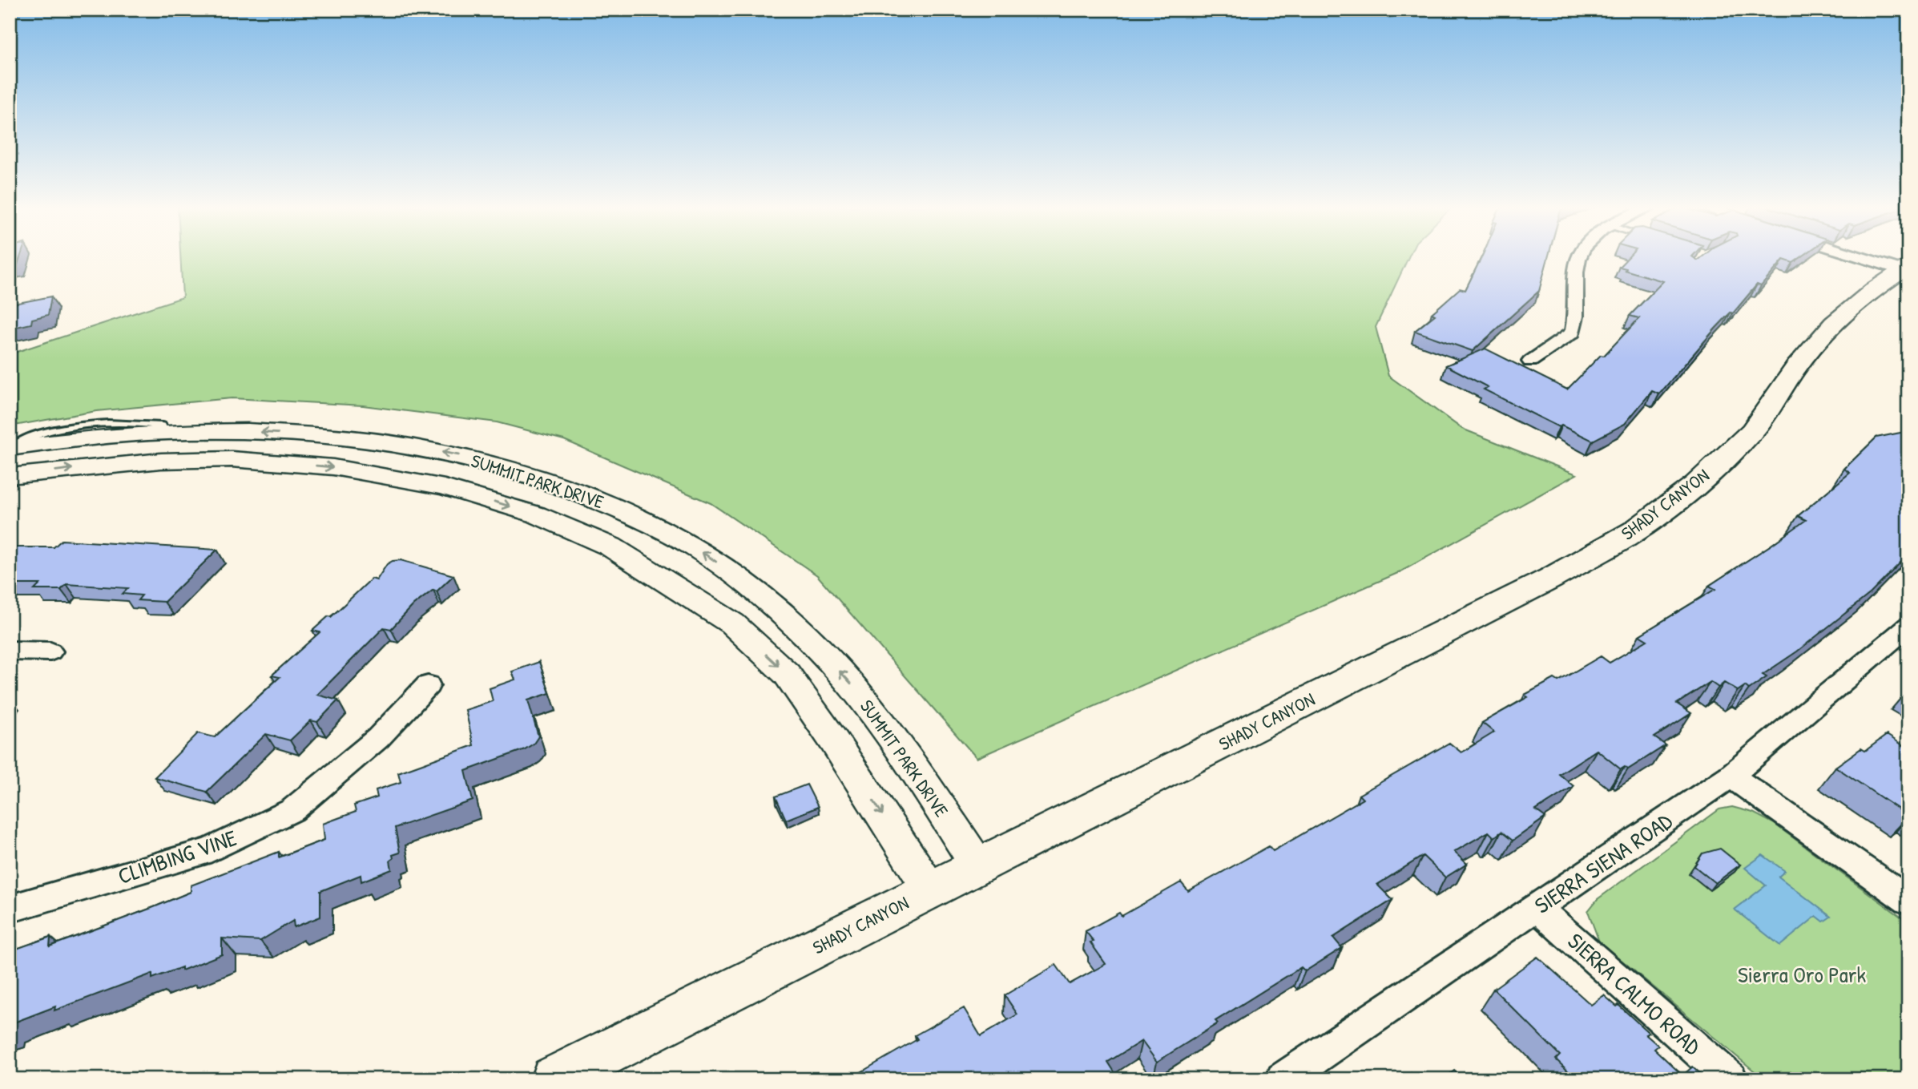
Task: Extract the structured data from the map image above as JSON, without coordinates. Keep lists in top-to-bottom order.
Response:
{
  "streets": {
    "main road": ["SHADY CANYON"],
    "street": [
      "SUMMIT PARK DRIVE",
      "CLIMBING VINE",
      "SIERRA SIENA ROAD",
      "SIERRA CALMO ROAD"
    ]
  },
  "crossings": [
    ["SUMMIT PARK DRIVE", "SHADY CANYON"],
    ["SIERRA SIENA ROAD", "SIERRA CALMO ROAD"]
  ],
  "parks": ["Sierra Oro Park"]
}
